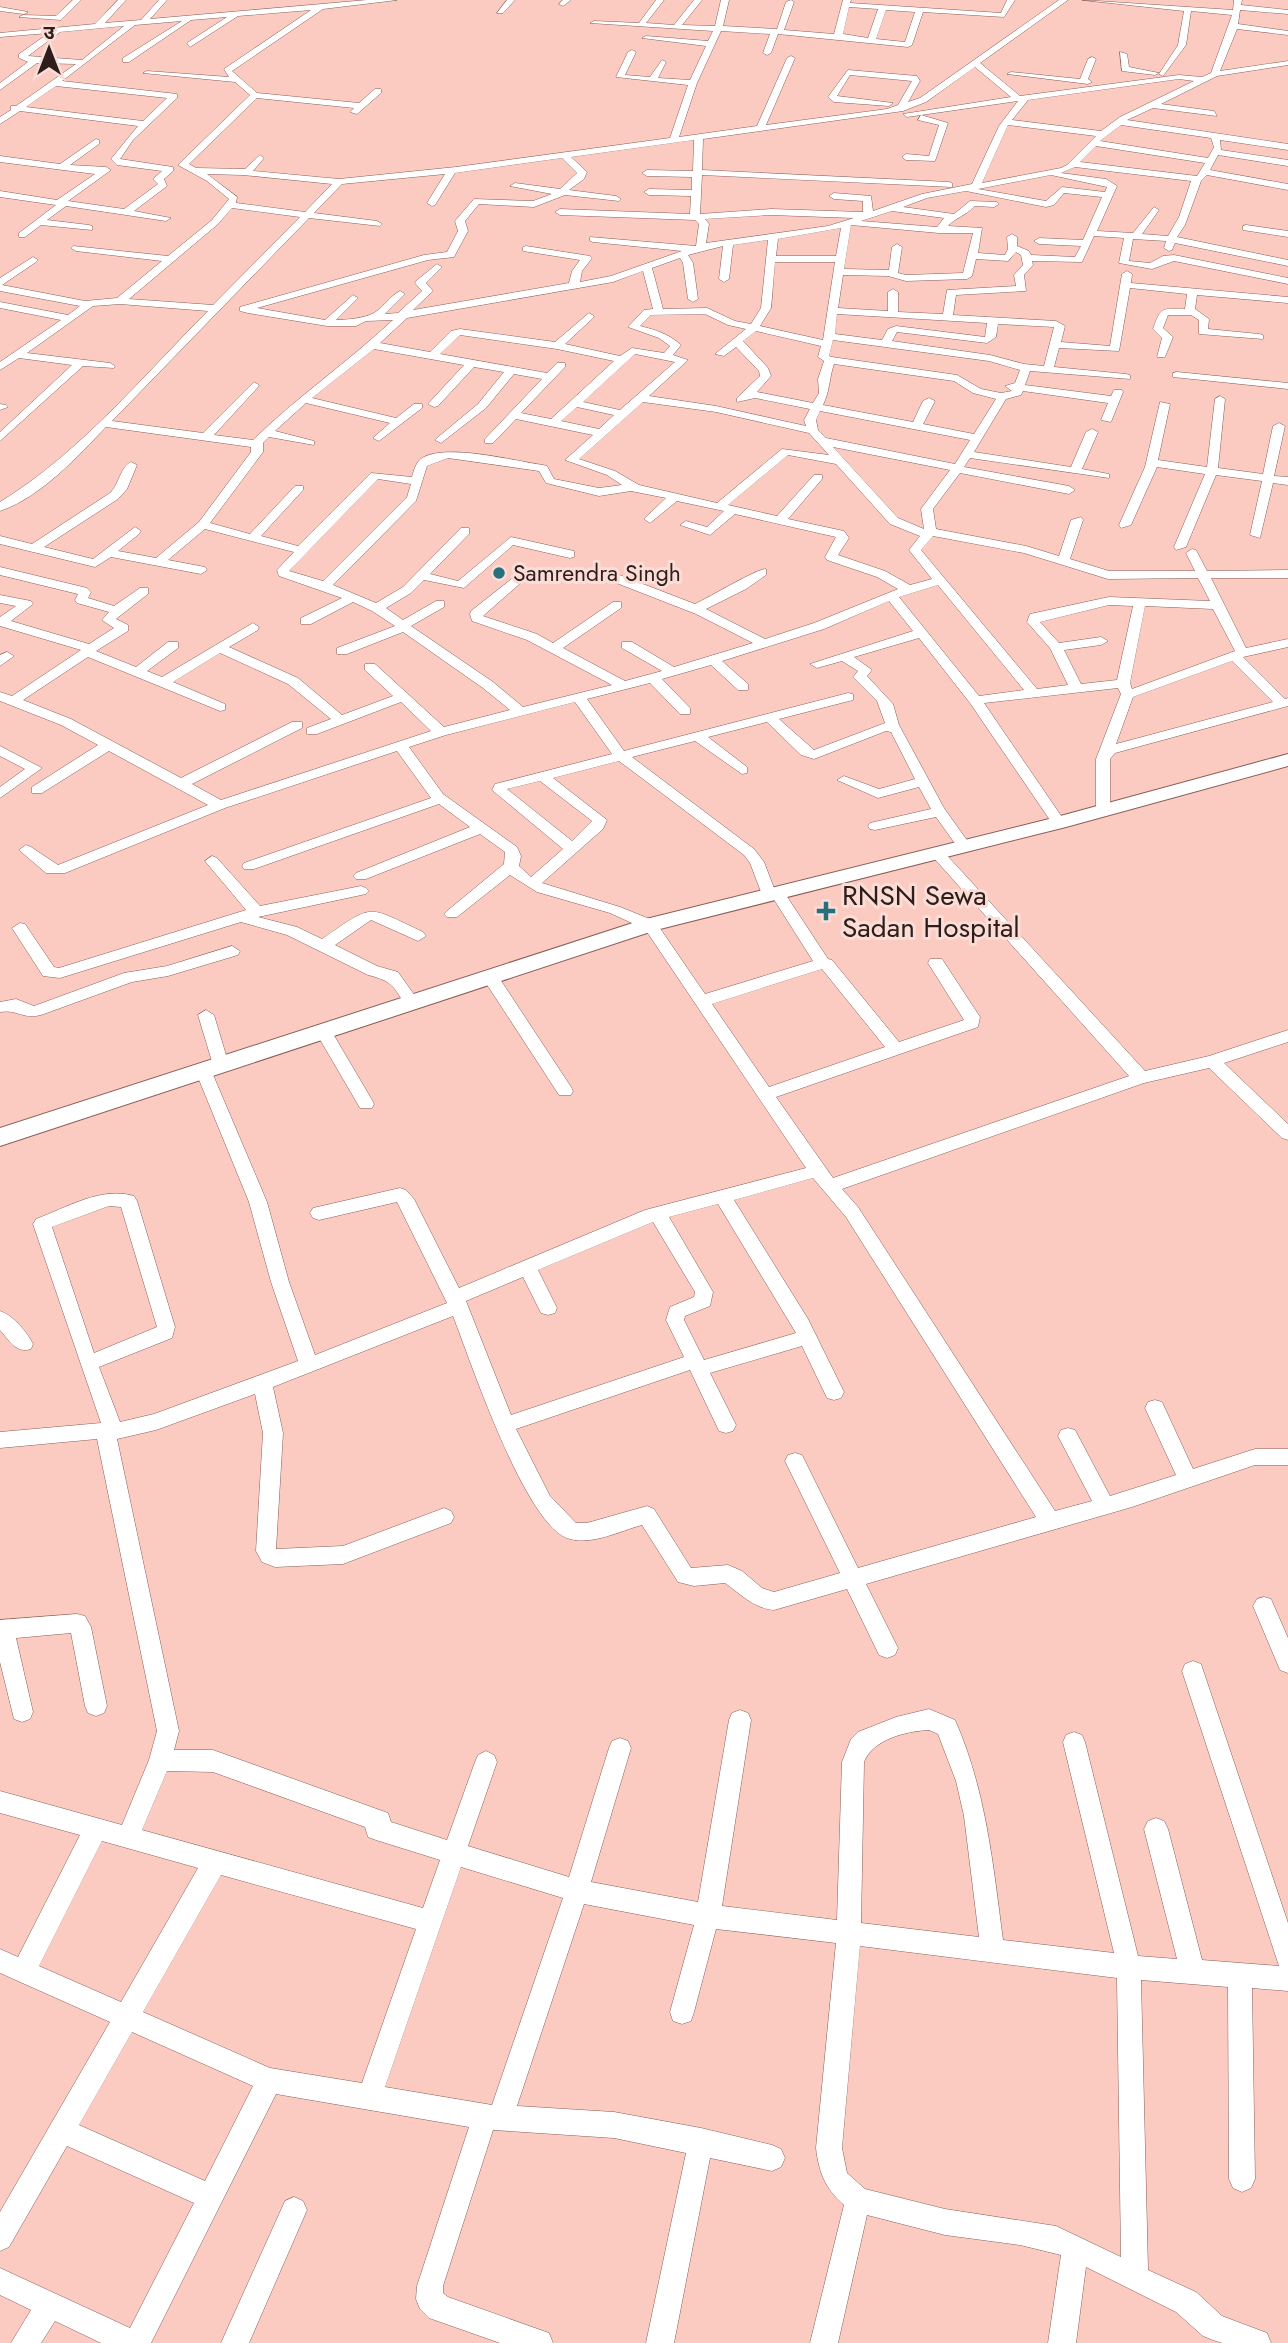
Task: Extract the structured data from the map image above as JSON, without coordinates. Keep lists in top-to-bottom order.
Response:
{
  "places": {
    "other": ["Samrendra Singh"],
    "health": ["RNSN Sewa Sadan Hospital"]
  },
  "north": "top"
}
